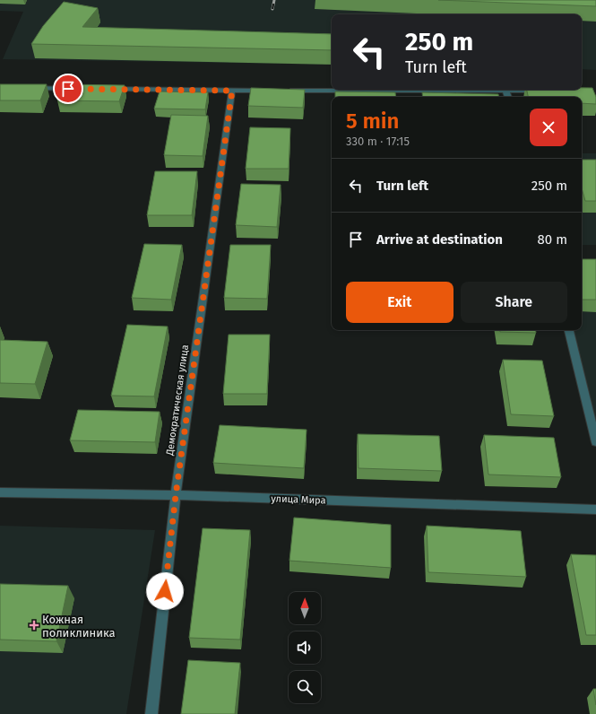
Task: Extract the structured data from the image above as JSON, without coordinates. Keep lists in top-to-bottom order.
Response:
{
  "streets": {
    "street": ["Демократическая улица", "улица Мира"]
  },
  "crossings": [
    ["Демократическая улица", "улица Мира"]
  ],
  "places": {
    "health": ["Кожная поликлиника"]
  },
  "north": "top",
  "page": {
    "turn": ["250 m", "Turn left"],
    "heading": ["5 min", "330 m · 17:15"],
    "list": [
      {
        "name": "Turn left",
        "value": "250 m"
      },
      {
        "name": "Arrive at destination",
        "value": "80 m"
      }
    ],
    "buttons": ["Exit", "Share"]
  }
}
